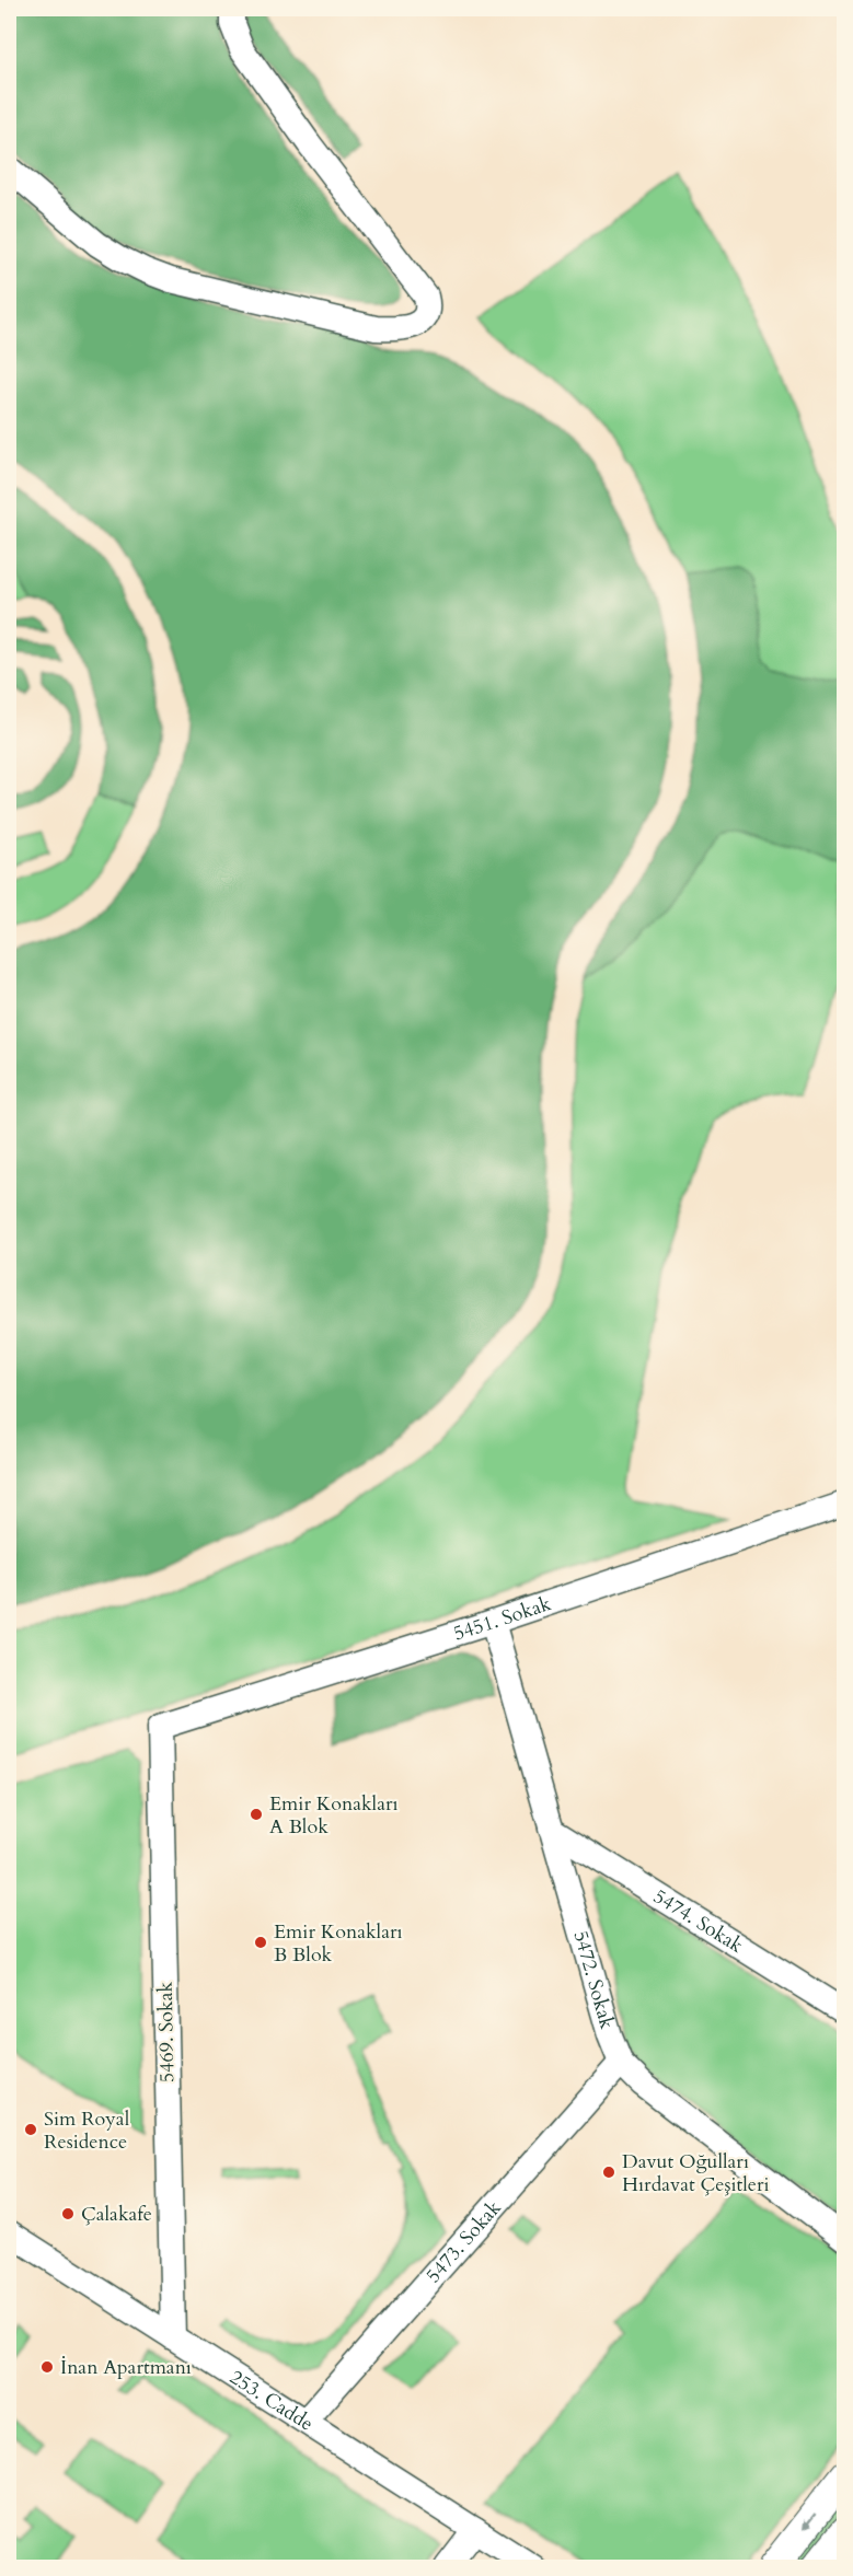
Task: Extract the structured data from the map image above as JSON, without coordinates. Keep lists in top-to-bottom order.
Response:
{
  "streets": {
    "street": [
      "5451. Sokak",
      "5474. Sokak",
      "5472. Sokak",
      "5469. Sokak",
      "5473. Sokak",
      "253. Cadde"
    ]
  },
  "crossings": [
    ["5451. Sokak", "5472. Sokak"],
    ["5451. Sokak", "5469. Sokak"],
    ["5474. Sokak", "5472. Sokak"],
    ["5472. Sokak", "5473. Sokak"],
    ["5469. Sokak", "253. Cadde"],
    ["5473. Sokak", "253. Cadde"]
  ],
  "places": [
    "Emir Konakları A Blok",
    "Emir Konakları B Blok",
    "Sim Royal Residence",
    "Davut Oğulları Hırdavat Çeşitleri",
    "Çalakafe",
    "İnan Apartmanı"
  ]
}
